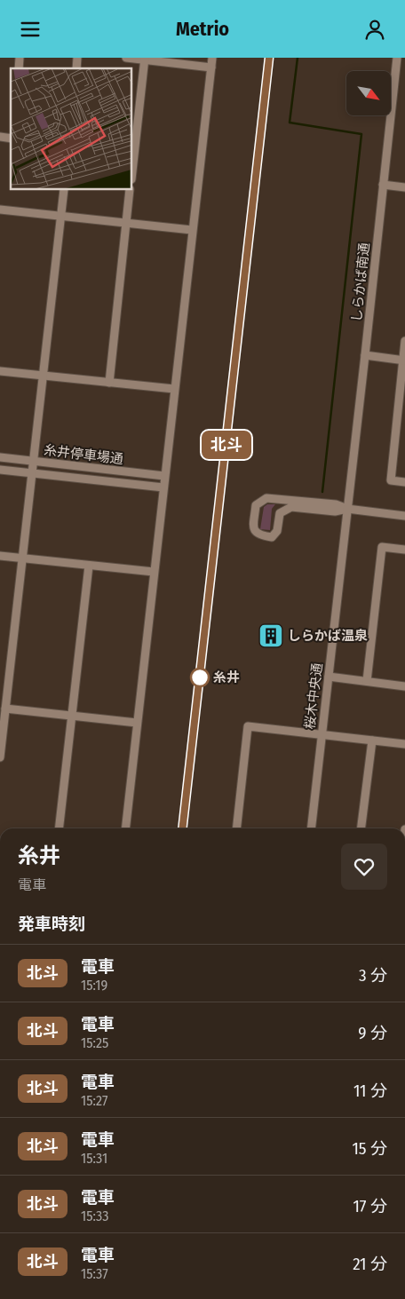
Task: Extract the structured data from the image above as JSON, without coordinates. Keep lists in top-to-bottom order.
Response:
{
  "streets": {
    "street": ["しらかば南通", "糸井停車場通", "桜木中央通"]
  },
  "crossings": [
    ["しらかば南通", "桜木中央通"]
  ],
  "places": {
    "building": ["しらかば温泉"],
    "other": ["糸井"]
  },
  "north": "bottom right",
  "page": {
    "header": "Metrio",
    "on_map": "北斗",
    "heading": [
      ["糸井", "電車"],
      "発車時刻"
    ],
    "list": [
      {
        "mark": "北斗",
        "name": "電車",
        "note": "15:19",
        "value": "3 分"
      },
      {
        "mark": "北斗",
        "name": "電車",
        "note": "15:25",
        "value": "9 分"
      },
      {
        "mark": "北斗",
        "name": "電車",
        "note": "15:27",
        "value": "11 分"
      },
      {
        "mark": "北斗",
        "name": "電車",
        "note": "15:31",
        "value": "15 分"
      },
      {
        "mark": "北斗",
        "name": "電車",
        "note": "15:33",
        "value": "17 分"
      },
      {
        "mark": "北斗",
        "name": "電車",
        "note": "15:37",
        "value": "21 分"
      }
    ]
  }
}
